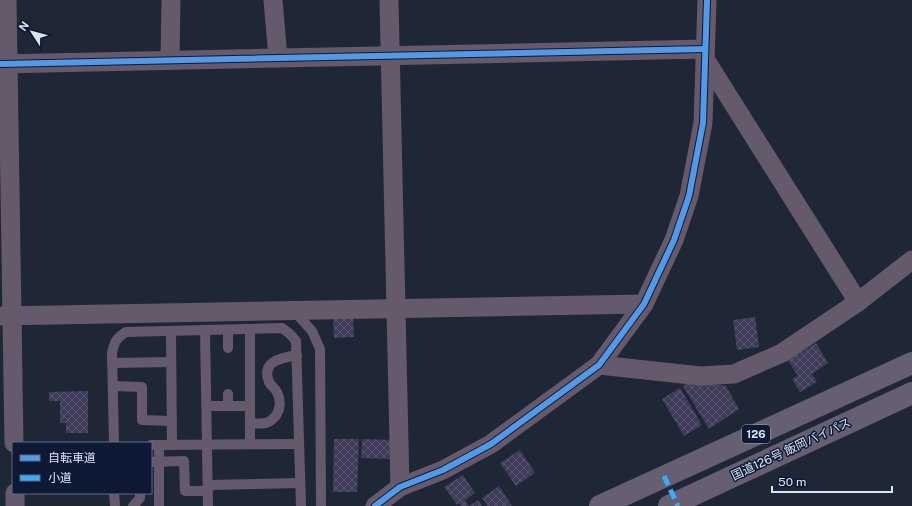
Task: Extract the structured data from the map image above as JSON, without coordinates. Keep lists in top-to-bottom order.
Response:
{
  "streets": {
    "highway": ["126", "国道126号 飯岡バイパス"]
  },
  "legend": ["自転車道", "小道"],
  "scale_bar": "50 m",
  "north": "top left"
}
